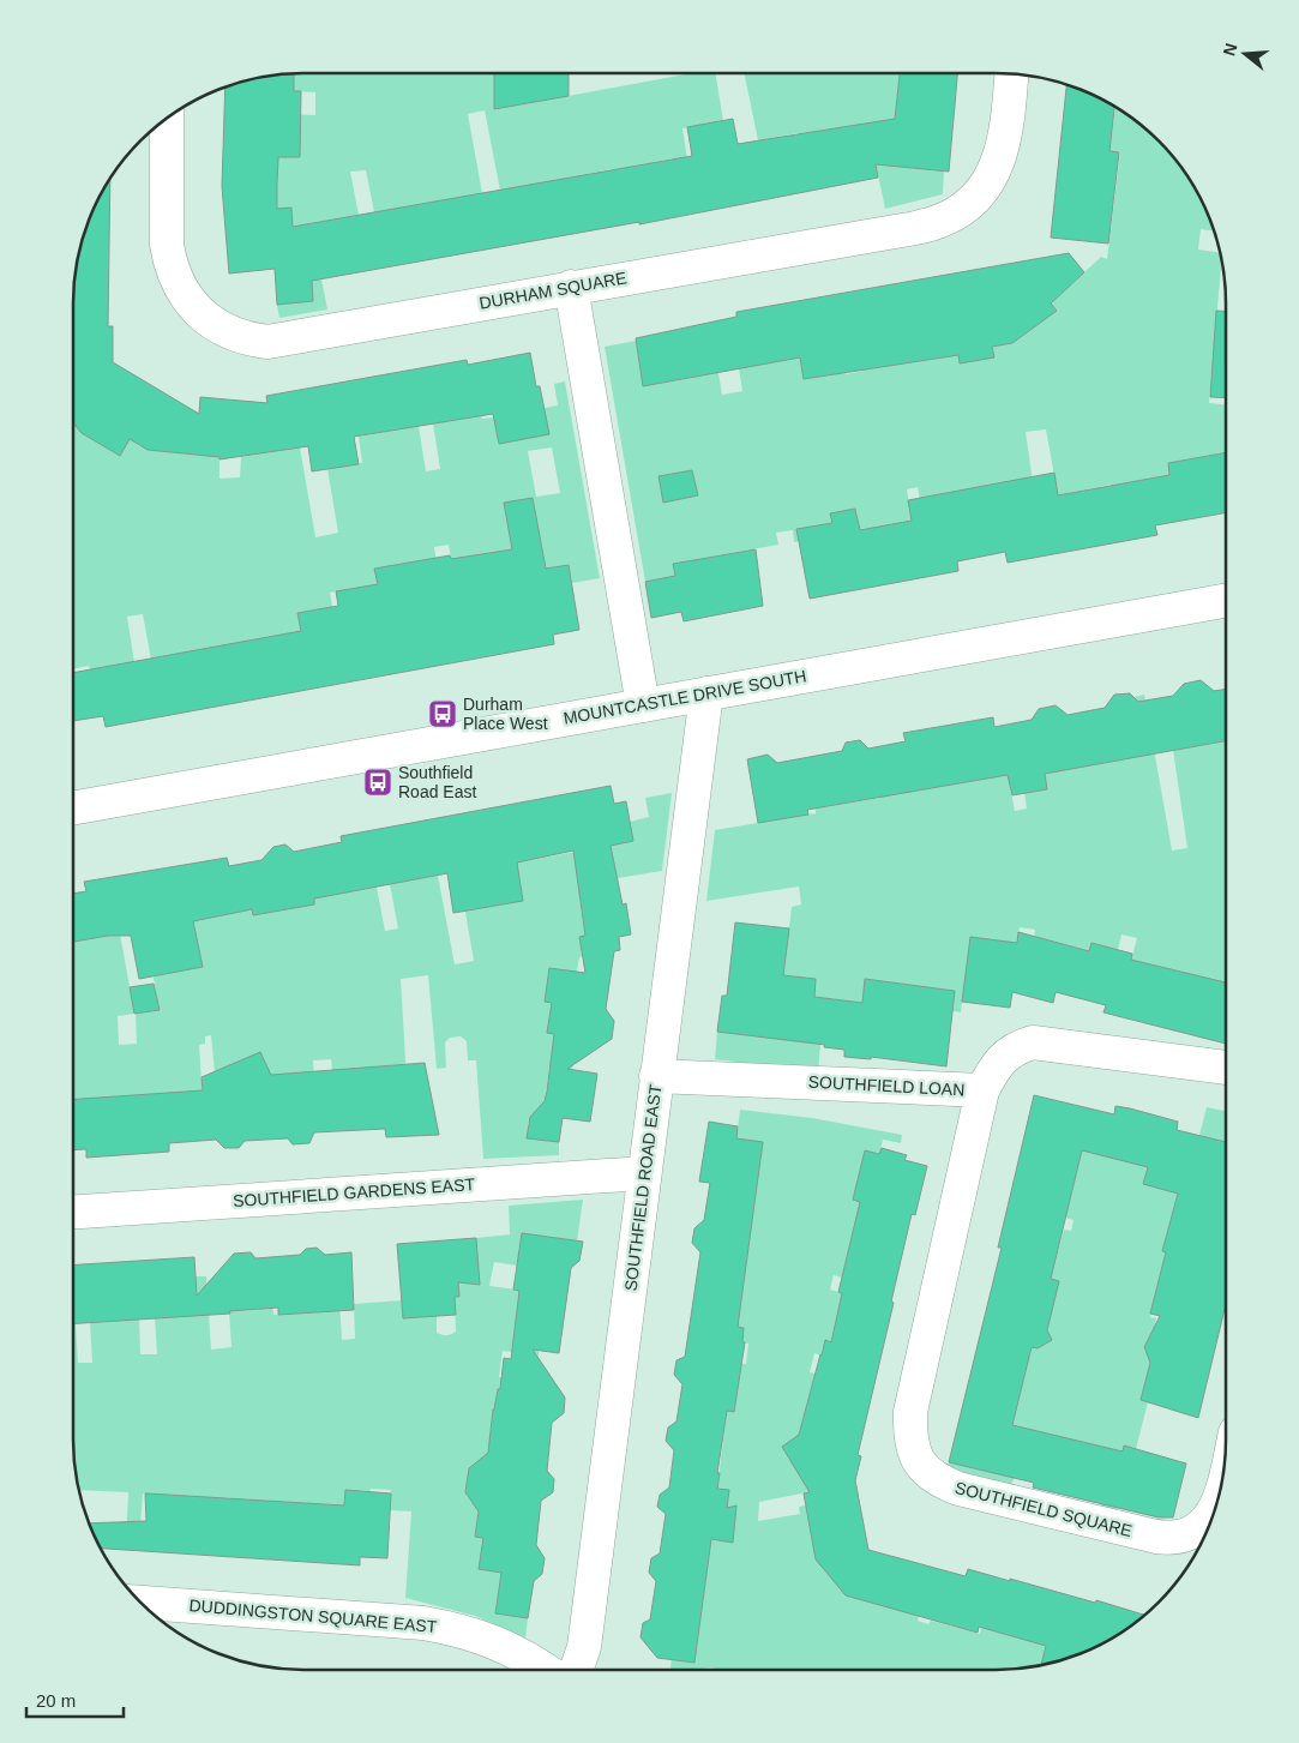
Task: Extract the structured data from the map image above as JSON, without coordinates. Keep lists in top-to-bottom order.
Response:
{
  "streets": {
    "street": [
      "DURHAM SQUARE",
      "MOUNTCASTLE DRIVE SOUTH",
      "SOUTHFIELD LOAN",
      "SOUTHFIELD ROAD EAST",
      "SOUTHFIELD GARDENS EAST",
      "SOUTHFIELD SQUARE",
      "DUDDINGSTON SQUARE EAST"
    ]
  },
  "crossings": [
    ["MOUNTCASTLE DRIVE SOUTH", "SOUTHFIELD ROAD EAST"],
    ["SOUTHFIELD LOAN", "SOUTHFIELD ROAD EAST"],
    ["SOUTHFIELD LOAN", "SOUTHFIELD SQUARE"],
    ["SOUTHFIELD ROAD EAST", "SOUTHFIELD GARDENS EAST"]
  ],
  "places": {
    "bus stop": ["Durham Place West", "Southfield Road East"]
  },
  "scale_bar": "20 m",
  "north": "left"
}
